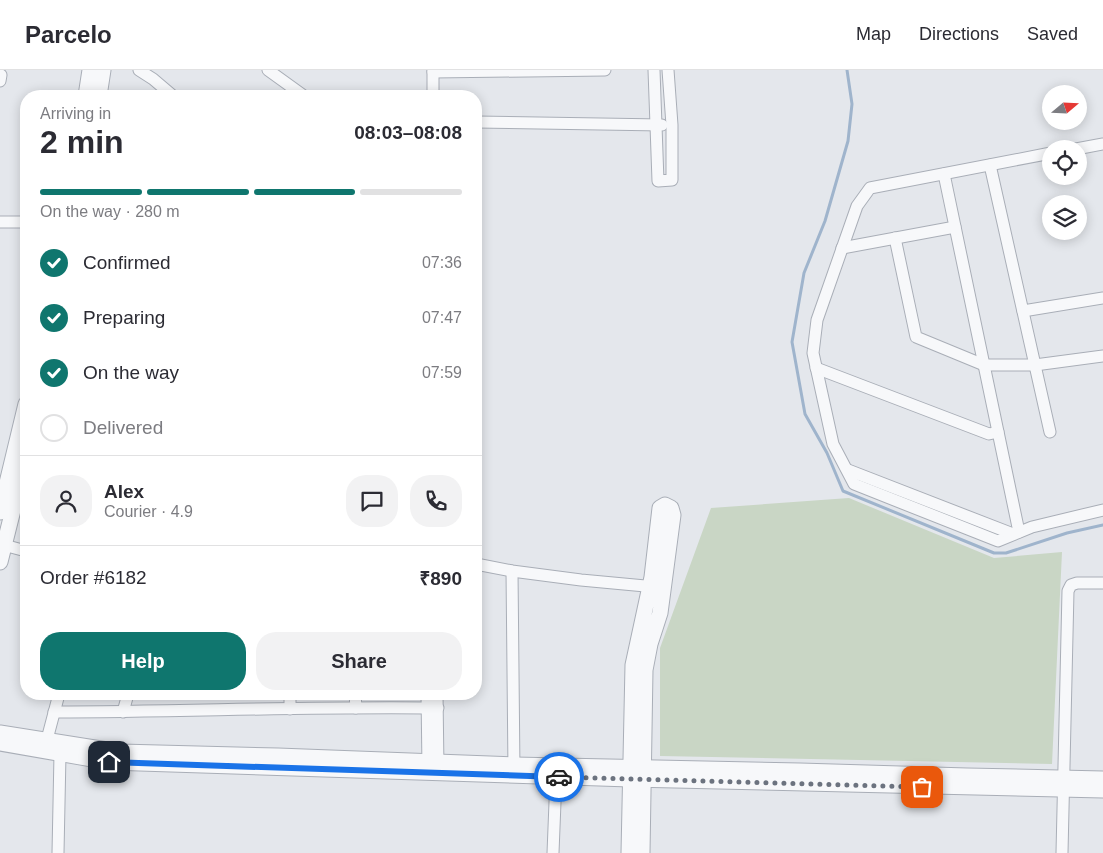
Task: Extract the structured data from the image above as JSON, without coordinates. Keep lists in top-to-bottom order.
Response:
{
  "north": "right",
  "page": {
    "header": "Parcelo",
    "nav": ["Map", "Directions", "Saved"],
    "heading": ["2 min", "Arriving in", "08:03–08:08"],
    "panel": [
      "Alex",
      "Courier · 4.9",
      "Order #6182",
      "₹890"
    ],
    "bar": "On the way · 280 m",
    "list": [
      ["Confirmed", "07:36"],
      ["Preparing", "07:47"],
      ["On the way", "07:59"],
      "Delivered"
    ],
    "buttons": ["Help", "Share"]
  }
}
